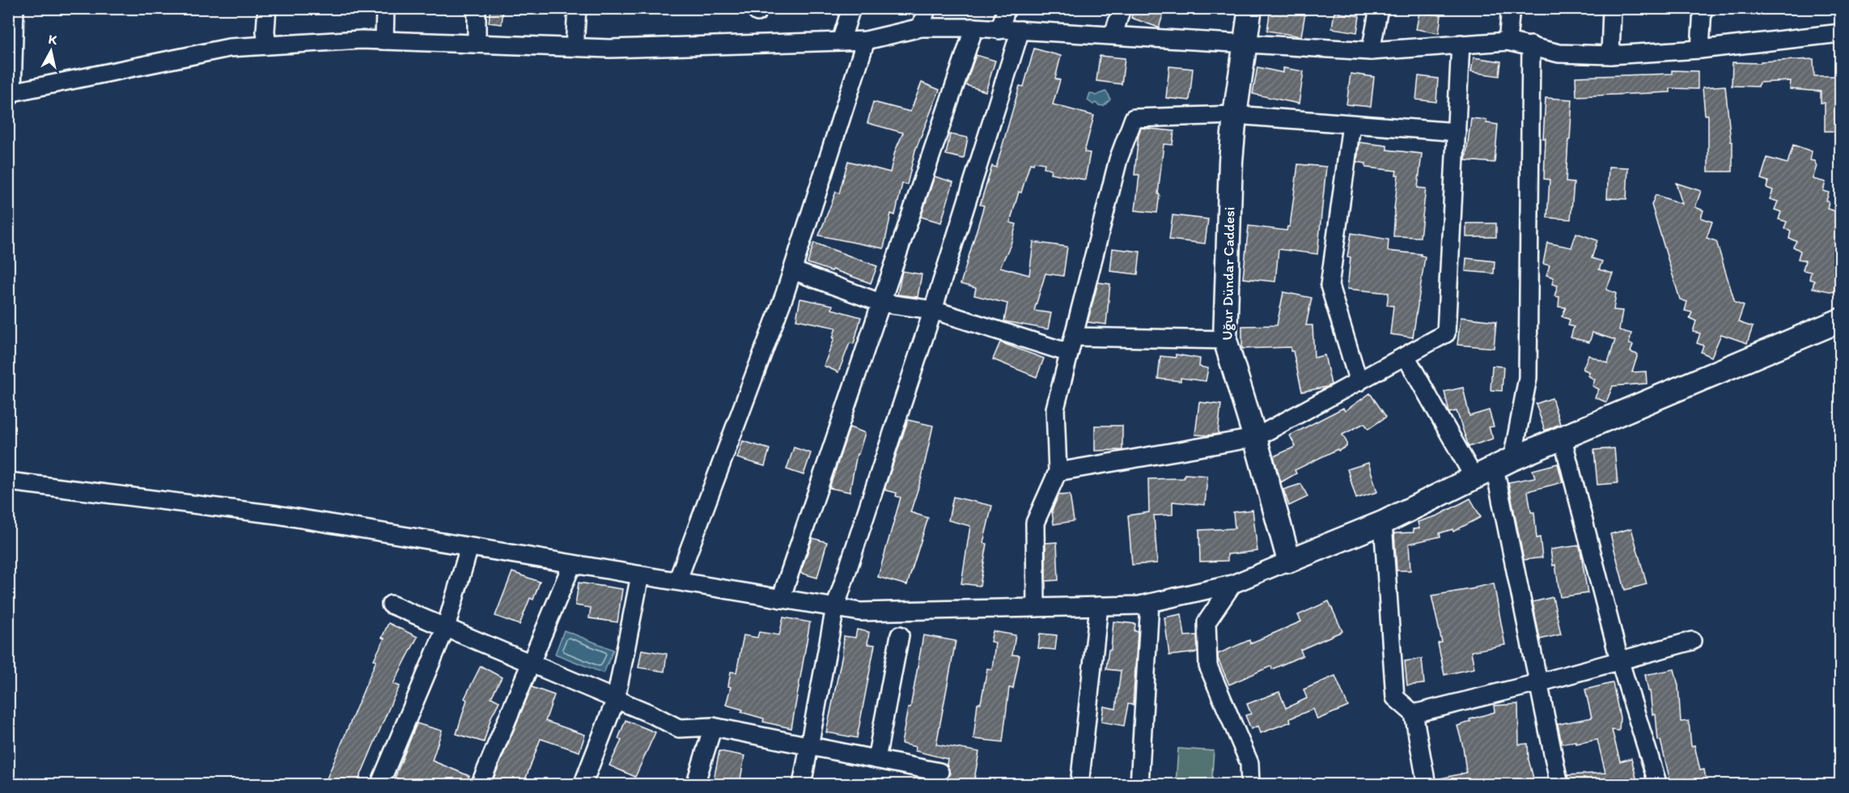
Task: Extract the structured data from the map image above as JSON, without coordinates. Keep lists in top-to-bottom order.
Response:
{
  "streets": {
    "street": ["Uğur Dündar Caddesi"]
  },
  "north": "top"
}
